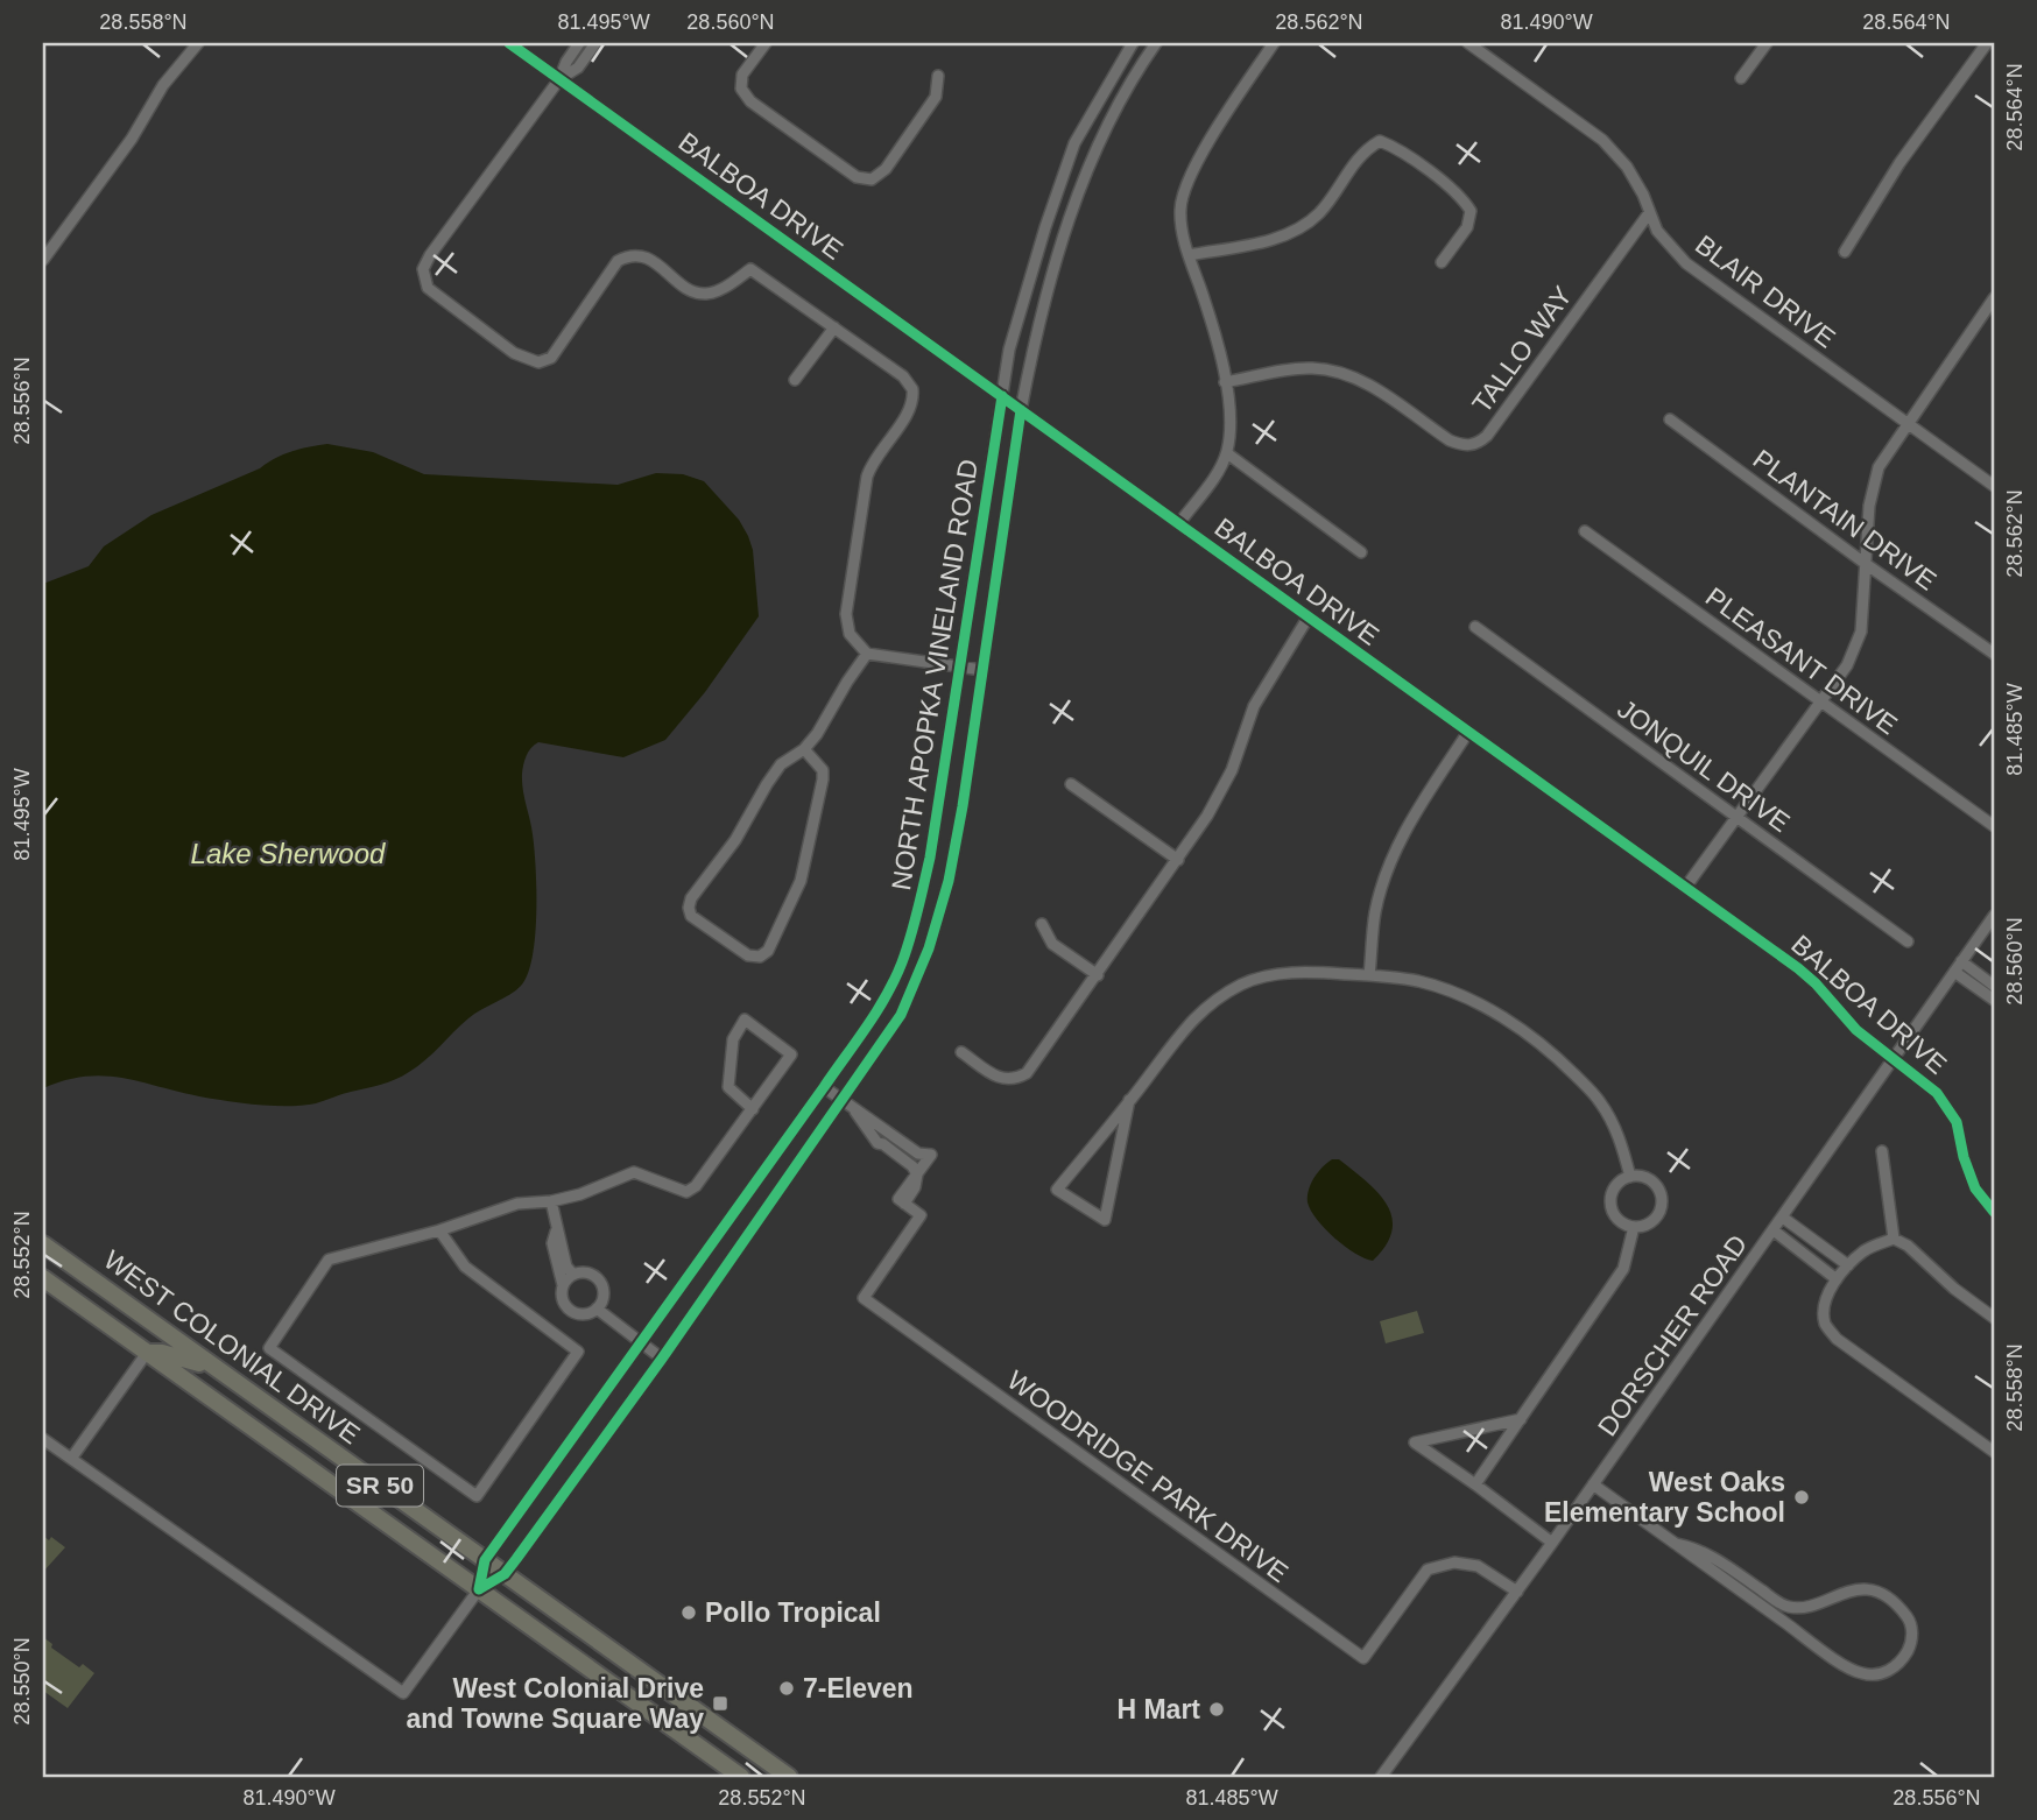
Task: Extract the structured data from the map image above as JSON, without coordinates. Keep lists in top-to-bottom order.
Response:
{
  "streets": {
    "highway": ["WEST COLONIAL DRIVE", "SR 50"],
    "street": [
      "BALBOA DRIVE",
      "BLAIR DRIVE",
      "TALLO WAY",
      "PLANTAIN DRIVE",
      "PLEASANT DRIVE",
      "NORTH APOPKA VINELAND ROAD",
      "JONQUIL DRIVE",
      "DORSCHER ROAD",
      "WOODRIDGE PARK DRIVE"
    ]
  },
  "crossings": [
    ["BALBOA DRIVE", "NORTH APOPKA VINELAND ROAD"],
    ["BALBOA DRIVE", "DORSCHER ROAD"],
    ["BLAIR DRIVE", "TALLO WAY"],
    ["NORTH APOPKA VINELAND ROAD", "WEST COLONIAL DRIVE"],
    ["NORTH APOPKA VINELAND ROAD", "WOODRIDGE PARK DRIVE"],
    ["DORSCHER ROAD", "WOODRIDGE PARK DRIVE"]
  ],
  "water": ["Lake Sherwood"],
  "places": {
    "other": [
      "West Oaks Elementary School",
      "Pollo Tropical",
      "7-Eleven",
      "H Mart"
    ],
    "transit": ["West Colonial Drive and Towne Square Way"]
  },
  "coordinates": [
    "28.558°N",
    "81.495°W",
    "28.560°N",
    "28.562°N",
    "81.490°W",
    "28.564°N",
    "28.556°N",
    "81.485°W",
    "28.552°N",
    "28.550°N"
  ]
}
